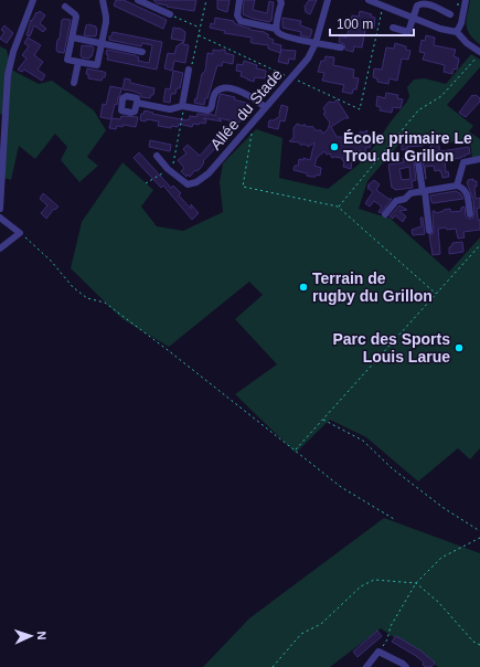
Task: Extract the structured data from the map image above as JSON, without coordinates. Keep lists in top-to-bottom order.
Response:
{
  "streets": {
    "street": ["Allée du Stade"]
  },
  "places": ["École primaire Le Trou du Grillon", "Terrain de rugby du Grillon", "Parc des Sports Louis Larue"],
  "scale_bar": "100 m",
  "north": "right"
}
